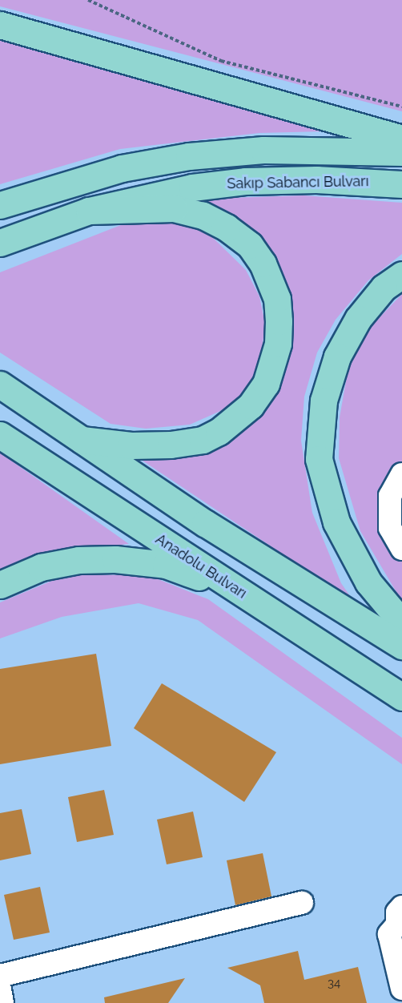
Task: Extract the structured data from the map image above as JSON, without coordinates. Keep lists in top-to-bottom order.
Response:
{
  "streets": {
    "main road": ["Sakıp Sabancı Bulvarı", "Anadolu Bulvarı"]
  },
  "house_numbers": ["34"]
}
